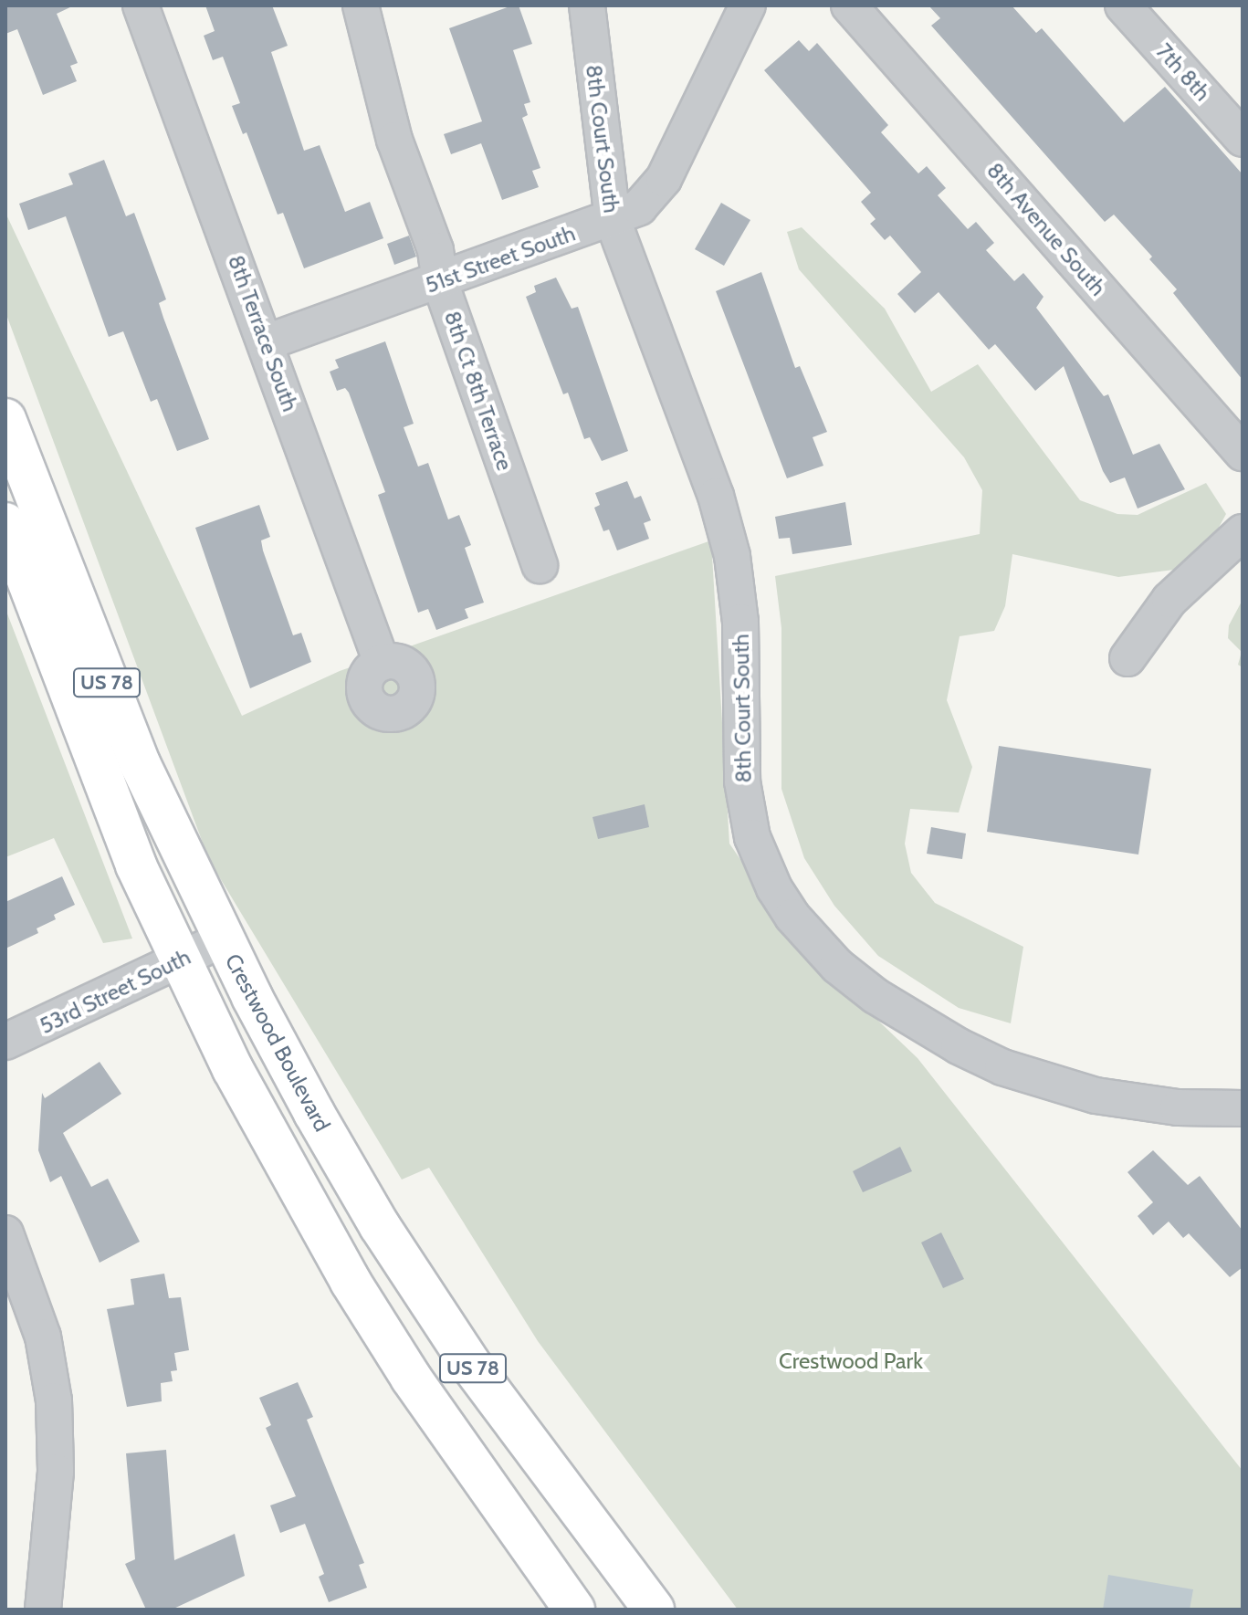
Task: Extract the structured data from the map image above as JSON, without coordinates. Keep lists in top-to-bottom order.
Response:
{
  "streets": {
    "main road": ["US 78", "Crestwood Boulevard"],
    "street": [
      "7th 8th",
      "8th Court South",
      "8th Avenue South",
      "51st Street South",
      "8th Terrace South",
      "8th Ct 8th Terrace",
      "53rd Street South"
    ]
  },
  "crossings": [
    ["8th Court South", "51st Street South"],
    ["51st Street South", "8th Terrace South"],
    ["51st Street South", "8th Ct 8th Terrace"],
    ["US 78", "53rd Street South"],
    ["53rd Street South", "Crestwood Boulevard"]
  ],
  "parks": ["Crestwood Park"]
}
